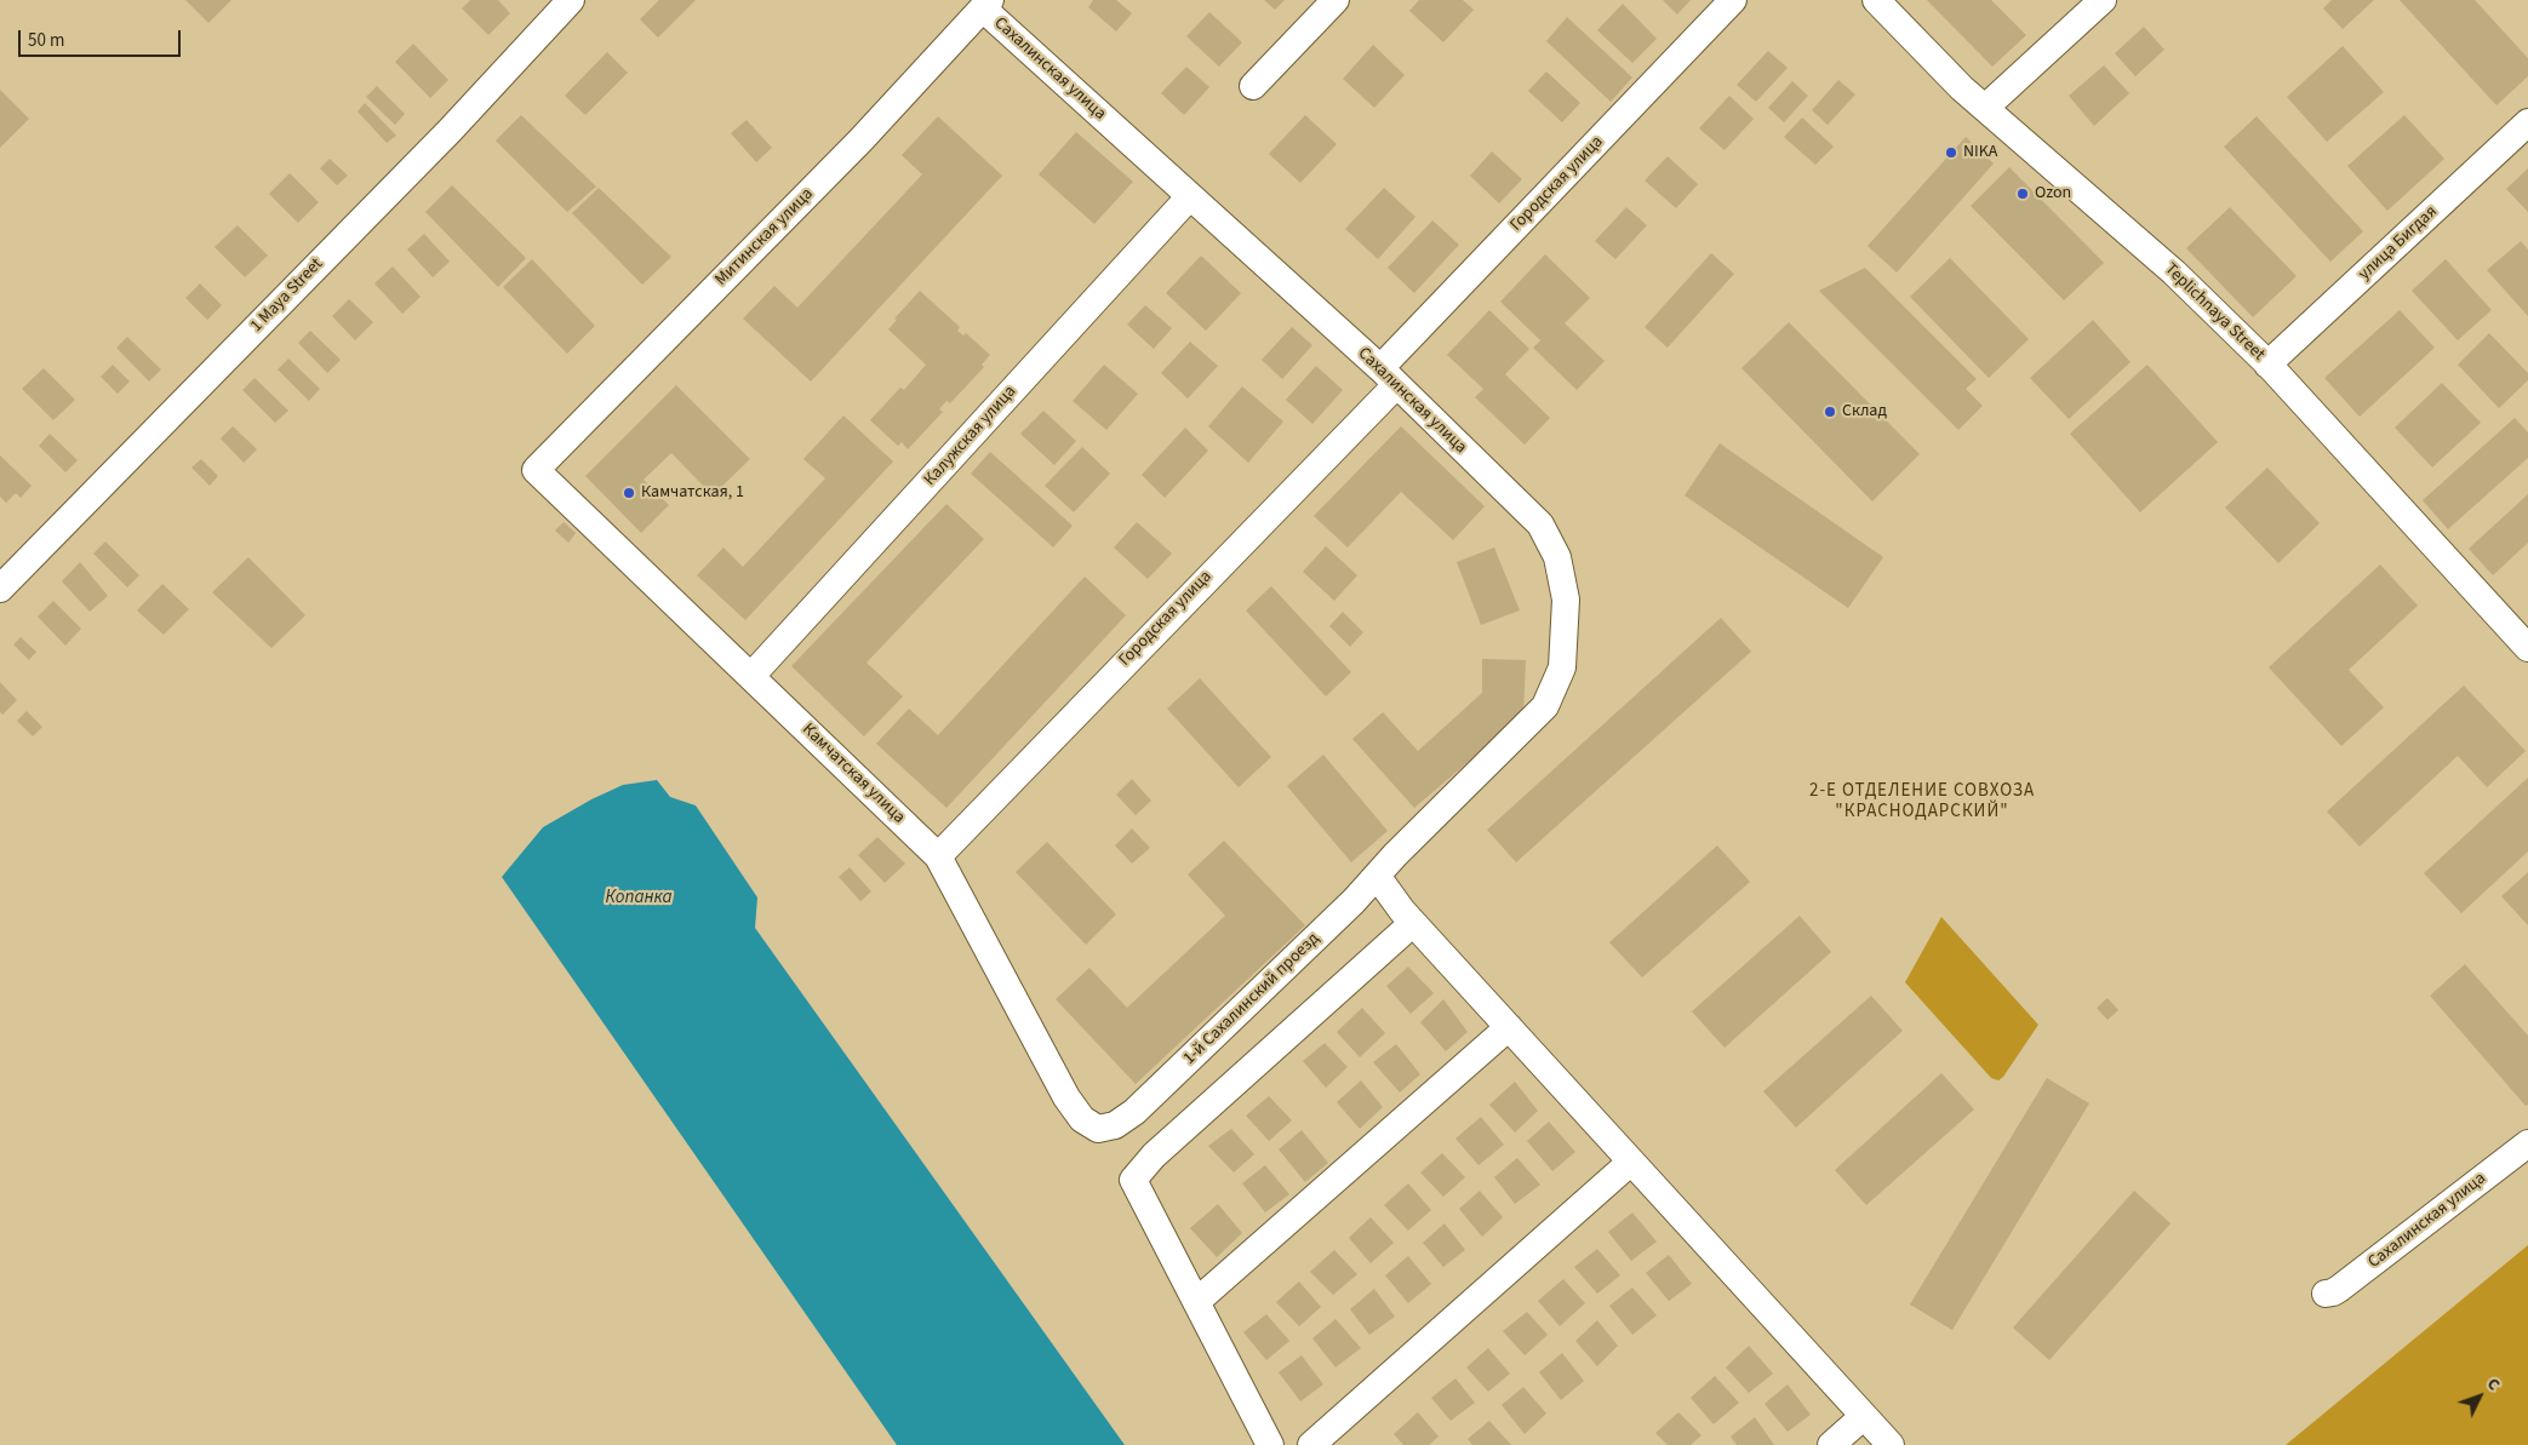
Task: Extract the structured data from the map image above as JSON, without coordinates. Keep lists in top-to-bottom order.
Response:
{
  "streets": {
    "street": [
      "Сахалинская улица",
      "Городская улица",
      "Митинская улица",
      "улица Бигдая",
      "1 Maya Street",
      "Teplichnaya Street",
      "Калужская улица",
      "Камчатская улица",
      "1-й Сахалинский проезд"
    ]
  },
  "crossings": [
    ["Сахалинская улица", "Городская улица"],
    ["Сахалинская улица", "Митинская улица"],
    ["Сахалинская улица", "Калужская улица"],
    ["Сахалинская улица", "1-й Сахалинский проезд"],
    ["Городская улица", "Камчатская улица"],
    ["Митинская улица", "Камчатская улица"],
    ["улица Бигдая", "Teplichnaya Street"],
    ["Калужская улица", "Камчатская улица"],
    ["Камчатская улица", "1-й Сахалинский проезд"]
  ],
  "districts": ["2-Е ОТДЕЛЕНИЕ СОВХОЗА \"КРАСНОДАРСКИЙ\""],
  "water": ["Копанка"],
  "places": [
    "NIKA",
    "Ozon",
    "Склад",
    "Камчатская, 1"
  ],
  "scale_bar": "50 m",
  "north": "top right"
}
